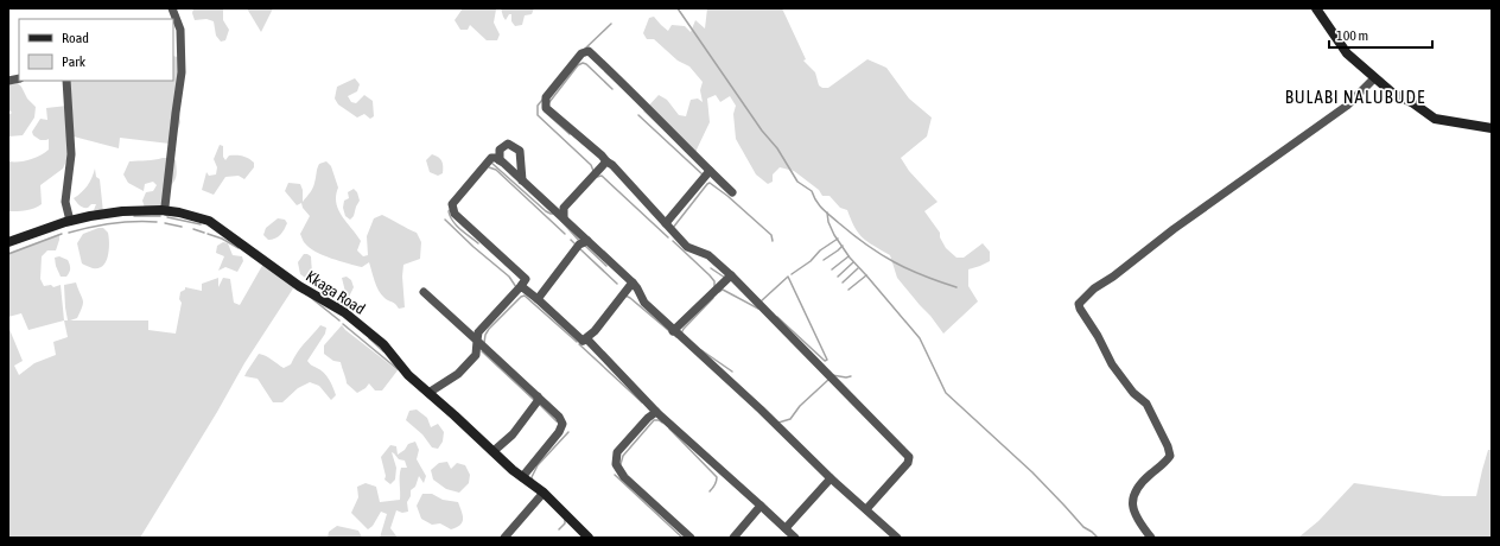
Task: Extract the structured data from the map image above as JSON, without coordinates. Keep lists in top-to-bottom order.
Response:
{
  "streets": {
    "street": ["Kkaga Road"]
  },
  "districts": ["BULABI NALUBUDE"],
  "legend": ["Road", "Park"],
  "scale_bar": "100 m"
}
